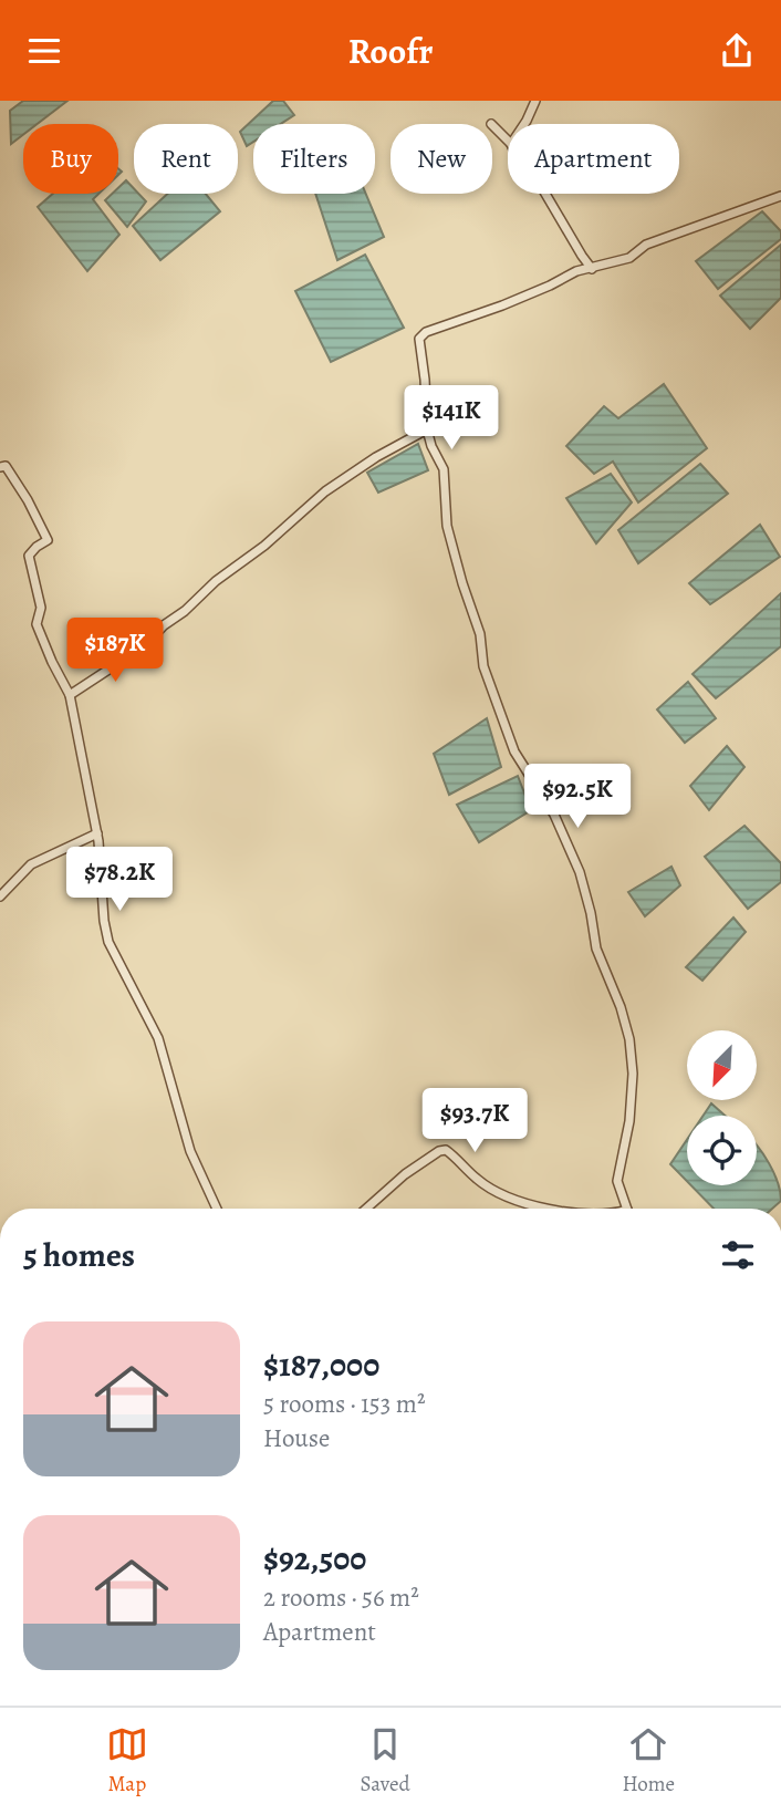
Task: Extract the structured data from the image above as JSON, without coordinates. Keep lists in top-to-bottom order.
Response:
{
  "north": "bottom left",
  "page": {
    "header": "Roofr",
    "chip": [
      "Buy",
      "Rent",
      "Filters",
      "New",
      "Apartment"
    ],
    "price": [
      "$141K",
      "$187K",
      "$92.5K",
      "$78.2K",
      "$93.7K"
    ],
    "heading": "5 homes",
    "list": [
      {
        "name": "$187,000",
        "note": "5 rooms · 153 m² · House"
      },
      {
        "name": "$92,500",
        "note": "2 rooms · 56 m² · Apartment"
      }
    ],
    "tabs": ["Map", "Saved", "Home"]
  }
}
